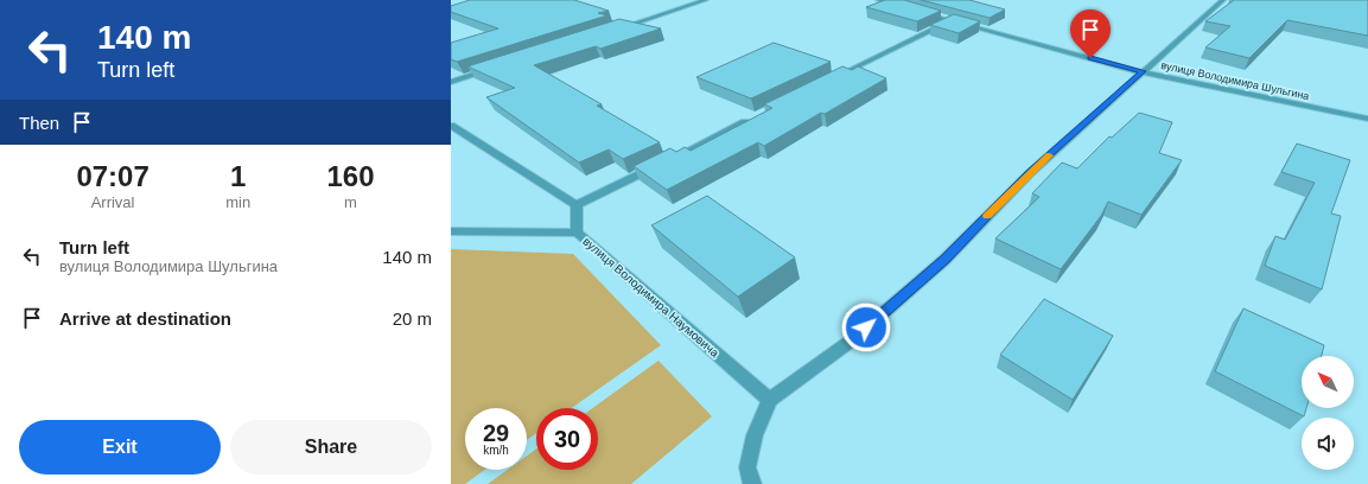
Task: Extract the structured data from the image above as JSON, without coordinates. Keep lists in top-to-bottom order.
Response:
{
  "streets": {
    "street": ["вулиця Володимира Шульгина", "вулиця Володимира Наумовича"]
  },
  "north": "top left",
  "page": {
    "turn": ["140 m", "Turn left"],
    "then": "Then",
    "eta": [
      "07:07",
      "Arrival",
      "1",
      "min",
      "160",
      "m"
    ],
    "list": [
      {
        "name": "Turn left",
        "note": "вулиця Володимира Шульгина",
        "value": "140 m"
      },
      {
        "name": "Arrive at destination",
        "value": "20 m"
      }
    ],
    "speed": "29 km/h",
    "limit": "30",
    "buttons": ["Exit", "Share"]
  }
}
